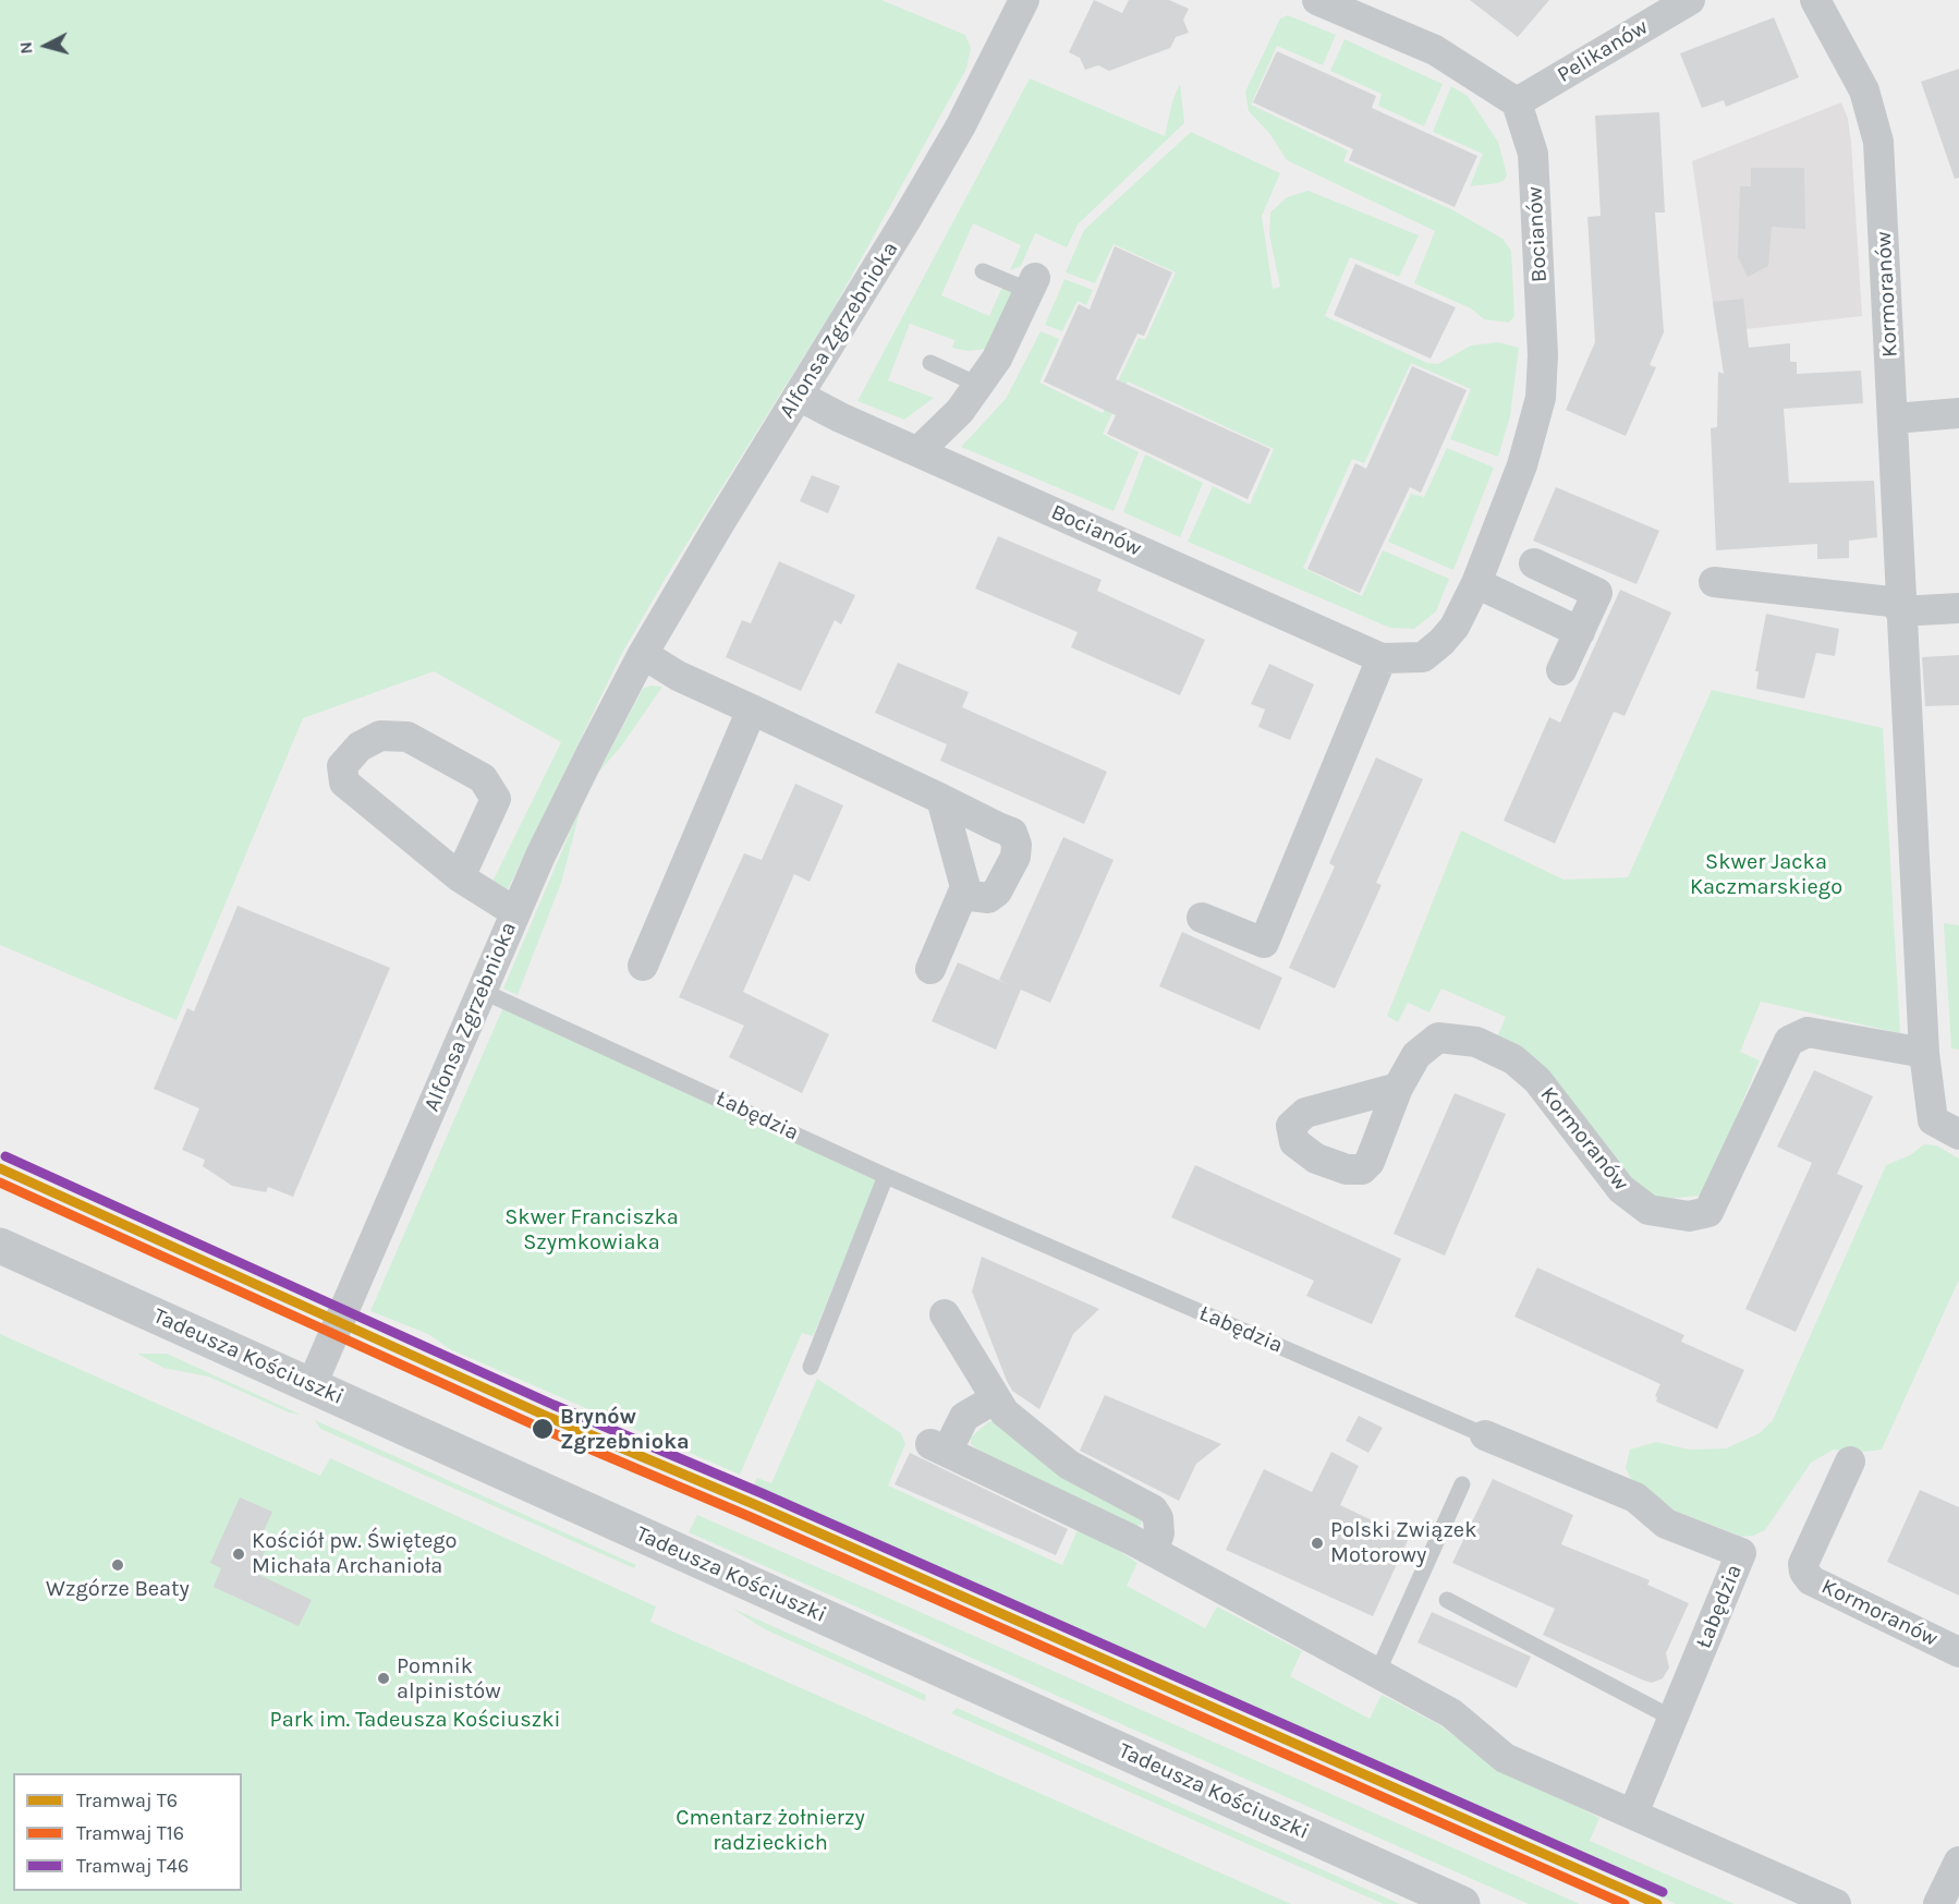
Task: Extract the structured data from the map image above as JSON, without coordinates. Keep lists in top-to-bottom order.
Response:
{
  "streets": {
    "street": [
      "Pelikanów",
      "Bocianów",
      "Kormoranów",
      "Alfonsa Zgrzebnioka",
      "Łabędzia",
      "Tadeusza Kościuszki"
    ]
  },
  "crossings": [
    ["Pelikanów", "Bocianów"],
    ["Bocianów", "Alfonsa Zgrzebnioka"],
    ["Alfonsa Zgrzebnioka", "Łabędzia"],
    ["Alfonsa Zgrzebnioka", "Tadeusza Kościuszki"]
  ],
  "parks": [
    "Skwer Jacka Kaczmarskiego",
    "Skwer Franciszka Szymkowiaka",
    "Park im. Tadeusza Kościuszki",
    "Cmentarz żołnierzy radzieckich"
  ],
  "places": [
    "Brynów Zgrzebnioka",
    "Polski Związek Motorowy",
    "Kościół pw. Świętego Michała Archanioła",
    "Wzgórze Beaty",
    "Pomnik alpinistów"
  ],
  "lines": ["tram line T46", "tram line T6", "tram line T16"],
  "legend": ["Tramwaj T6", "Tramwaj T16", "Tramwaj T46"],
  "north": "left"
}
